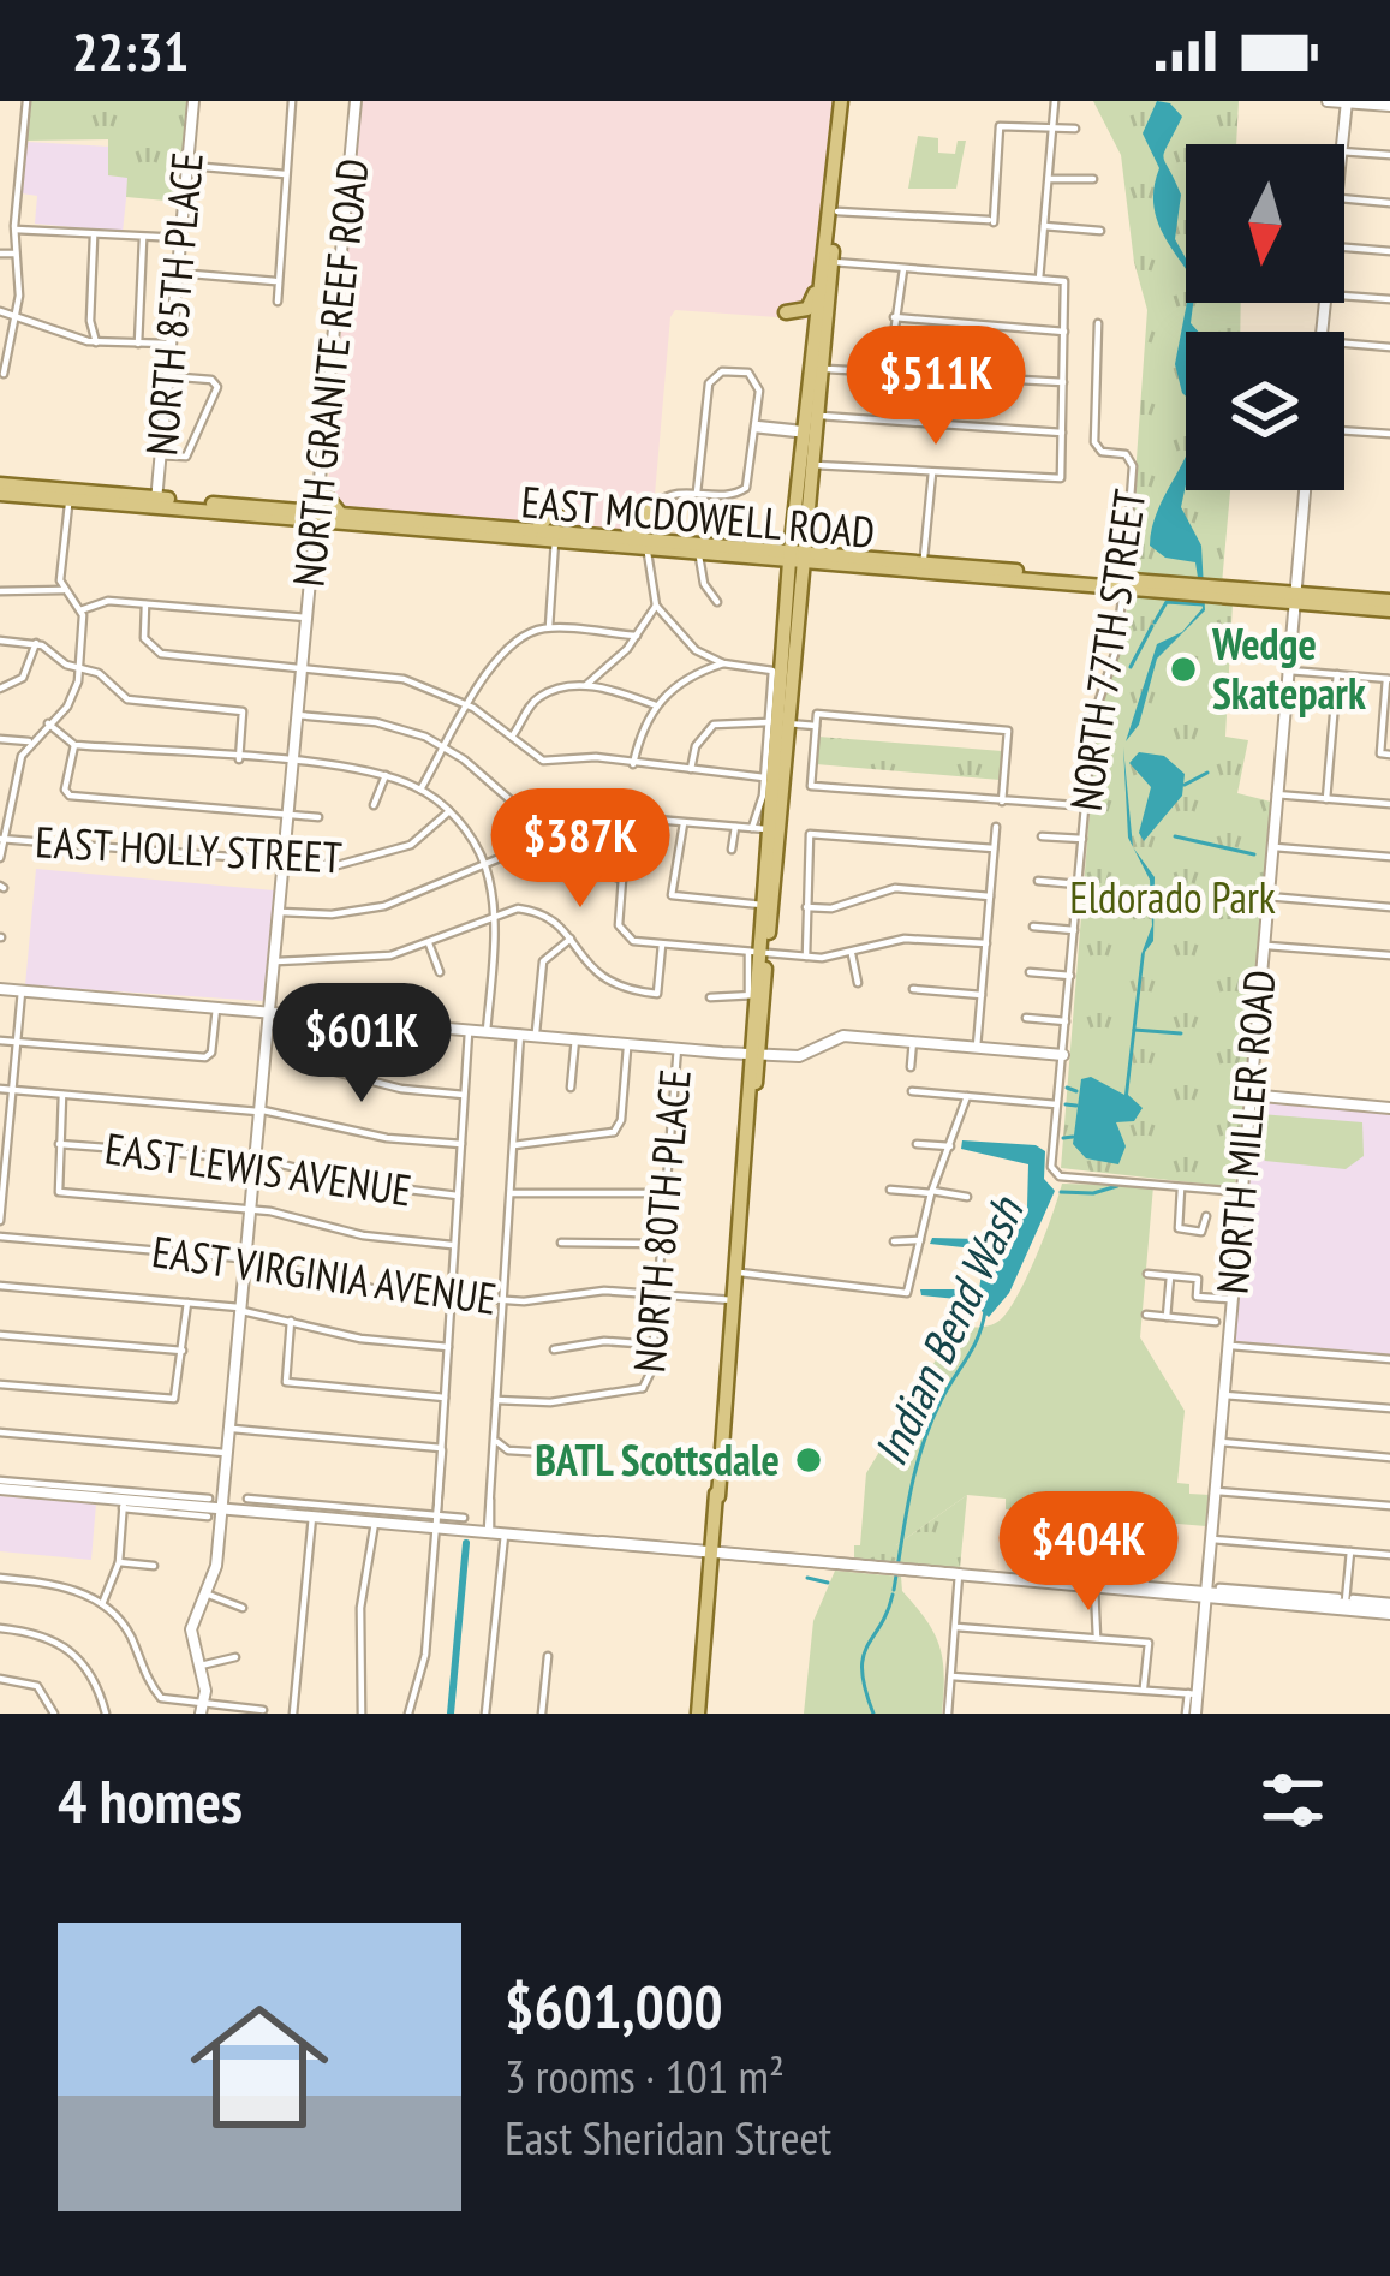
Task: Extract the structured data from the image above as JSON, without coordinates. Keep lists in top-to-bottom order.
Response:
{
  "streets": {
    "main road": ["EAST MCDOWELL ROAD"],
    "street": [
      "NORTH 85TH PLACE",
      "NORTH GRANITE REEF ROAD",
      "NORTH 77TH STREET",
      "EAST HOLLY STREET",
      "NORTH MILLER ROAD",
      "EAST LEWIS AVENUE",
      "NORTH 80TH PLACE",
      "EAST VIRGINIA AVENUE"
    ]
  },
  "crossings": [
    ["NORTH 85TH PLACE", "EAST MCDOWELL ROAD"],
    ["NORTH GRANITE REEF ROAD", "EAST MCDOWELL ROAD"],
    ["NORTH GRANITE REEF ROAD", "EAST HOLLY STREET"],
    ["NORTH GRANITE REEF ROAD", "EAST LEWIS AVENUE"],
    ["NORTH GRANITE REEF ROAD", "EAST VIRGINIA AVENUE"],
    ["EAST MCDOWELL ROAD", "NORTH 77TH STREET"],
    ["EAST MCDOWELL ROAD", "NORTH MILLER ROAD"],
    ["NORTH 80TH PLACE", "EAST VIRGINIA AVENUE"]
  ],
  "water": ["Indian Bend Wash"],
  "parks": ["Eldorado Park"],
  "places": ["Wedge Skatepark", "BATL Scottsdale"],
  "north": "bottom",
  "page": {
    "status": "22:31",
    "price": [
      "$511K",
      "$387K",
      "$601K",
      "$404K"
    ],
    "heading": "4 homes",
    "list": [
      {
        "name": "$601,000",
        "note": "3 rooms · 101 m² · East Sheridan Street"
      }
    ]
  }
}
